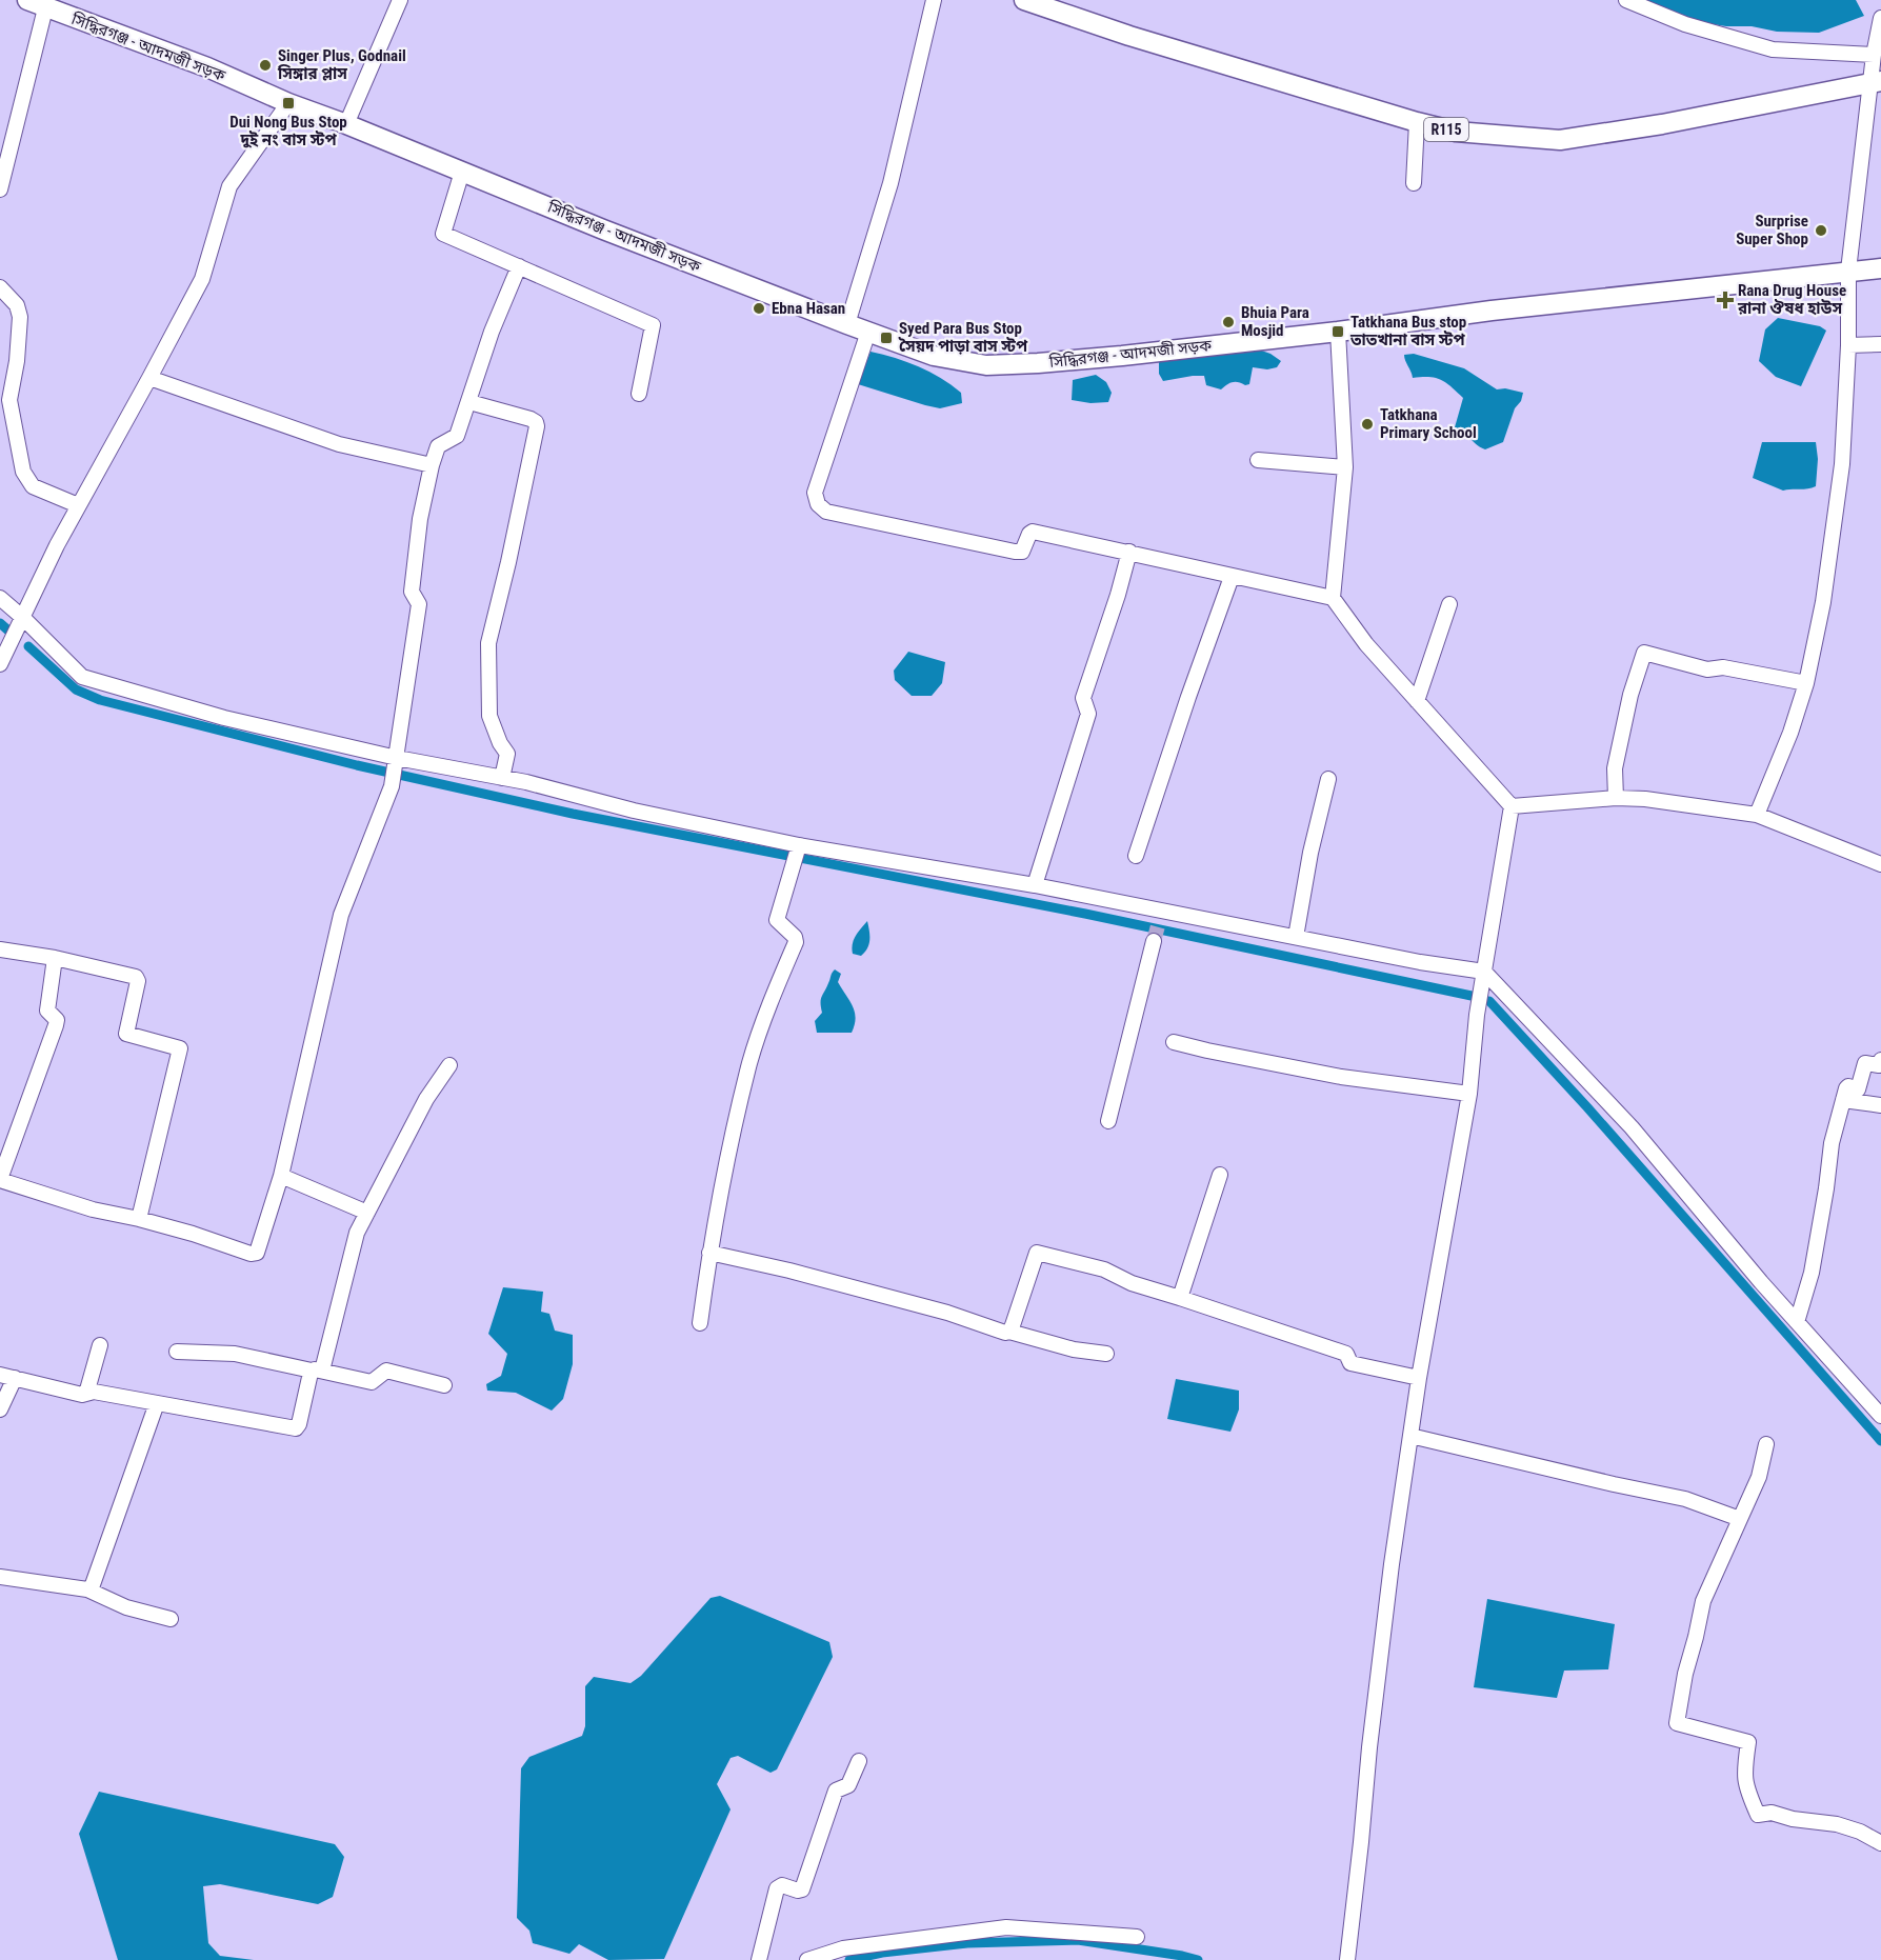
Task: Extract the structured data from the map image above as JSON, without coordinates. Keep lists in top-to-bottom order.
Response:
{
  "streets": {
    "main road": ["সিদ্ধিরগঞ্জ - আদমজী সড়ক", "R115"]
  },
  "places": {
    "other": [
      "Singer Plus, Godnail সিঙ্গার প্লাস",
      "Surprise Super Shop",
      "Ebna Hasan",
      "Bhuia Para Mosjid",
      "Tatkhana Primary School"
    ],
    "transit": ["Dui Nong Bus Stop দুই নং বাস স্টপ", "Tatkhana Bus stop তাতখানা বাস স্টপ", "Syed Para Bus Stop সৈয়দ পাড়া বাস স্টপ"],
    "health": ["Rana Drug House রানা ঔষধ হাউস"]
  }
}
